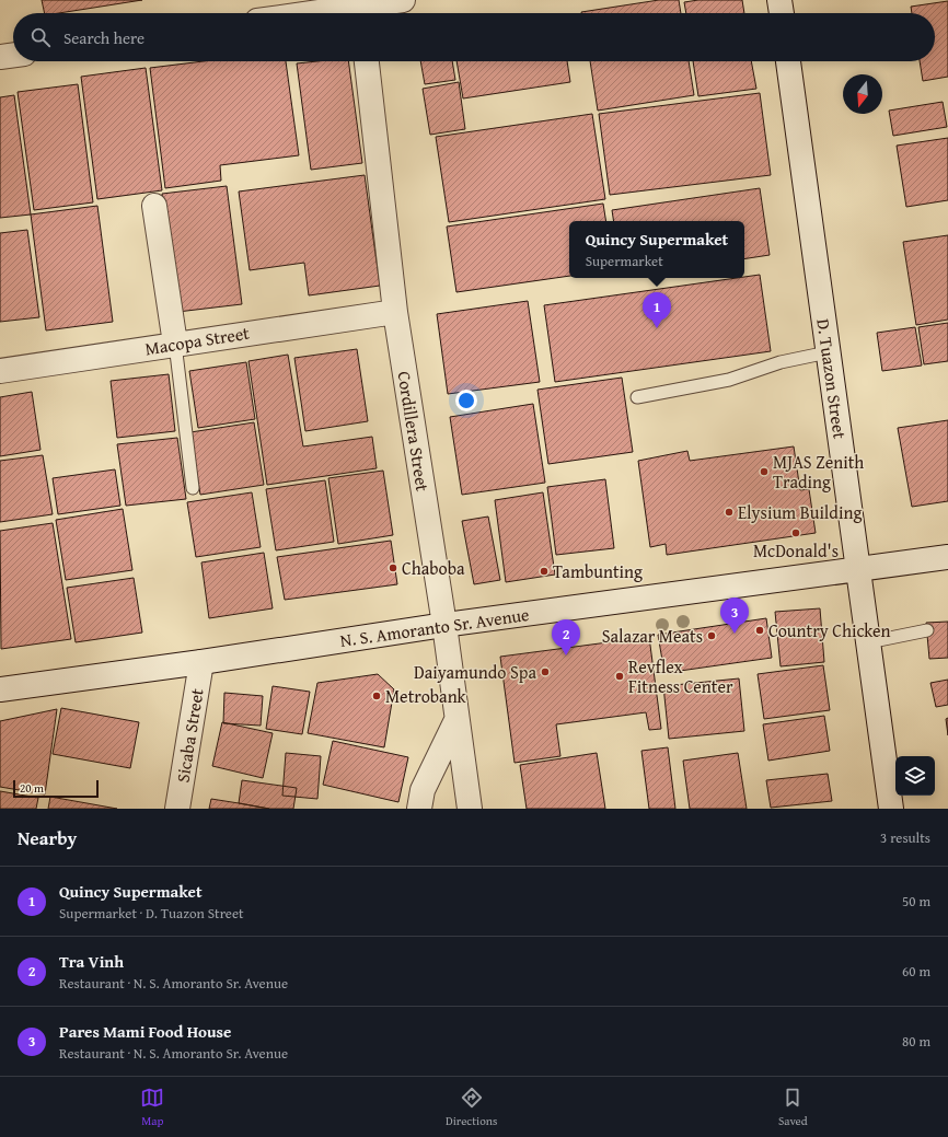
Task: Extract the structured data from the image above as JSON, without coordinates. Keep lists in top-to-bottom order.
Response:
{
  "streets": {
    "street": [
      "Macopa Street",
      "D. Tuazon Street",
      "Cordillera Street",
      "N. S. Amoranto Sr. Avenue",
      "Sicaba Street"
    ]
  },
  "crossings": [
    ["Macopa Street", "Cordillera Street"],
    ["D. Tuazon Street", "N. S. Amoranto Sr. Avenue"],
    ["Cordillera Street", "N. S. Amoranto Sr. Avenue"],
    ["N. S. Amoranto Sr. Avenue", "Sicaba Street"]
  ],
  "places": [
    "MJAS Zenith Trading",
    "Elysium Building",
    "McDonald's",
    "Chaboba",
    "Tambunting",
    "Country Chicken",
    "Salazar Meats",
    "Daiyamundo Spa",
    "Revflex Fitness Center",
    "Metrobank"
  ],
  "scale_bar": "20 m",
  "north": "bottom",
  "page": {
    "search": "Search here",
    "popup": ["Quincy Supermaket", "Supermarket"],
    "pins": ["1", "3", "2"],
    "scale": "20 m",
    "heading": ["Nearby", "3 results"],
    "list": [
      {
        "mark": "1",
        "name": "Quincy Supermaket",
        "note": "Supermarket · D. Tuazon Street",
        "value": "50 m"
      },
      {
        "mark": "2",
        "name": "Tra Vinh",
        "note": "Restaurant · N. S. Amoranto Sr. Avenue",
        "value": "60 m"
      },
      {
        "mark": "3",
        "name": "Pares Mami Food House",
        "note": "Restaurant · N. S. Amoranto Sr. Avenue",
        "value": "80 m"
      }
    ],
    "nav": ["Map", "Directions", "Saved"]
  }
}
